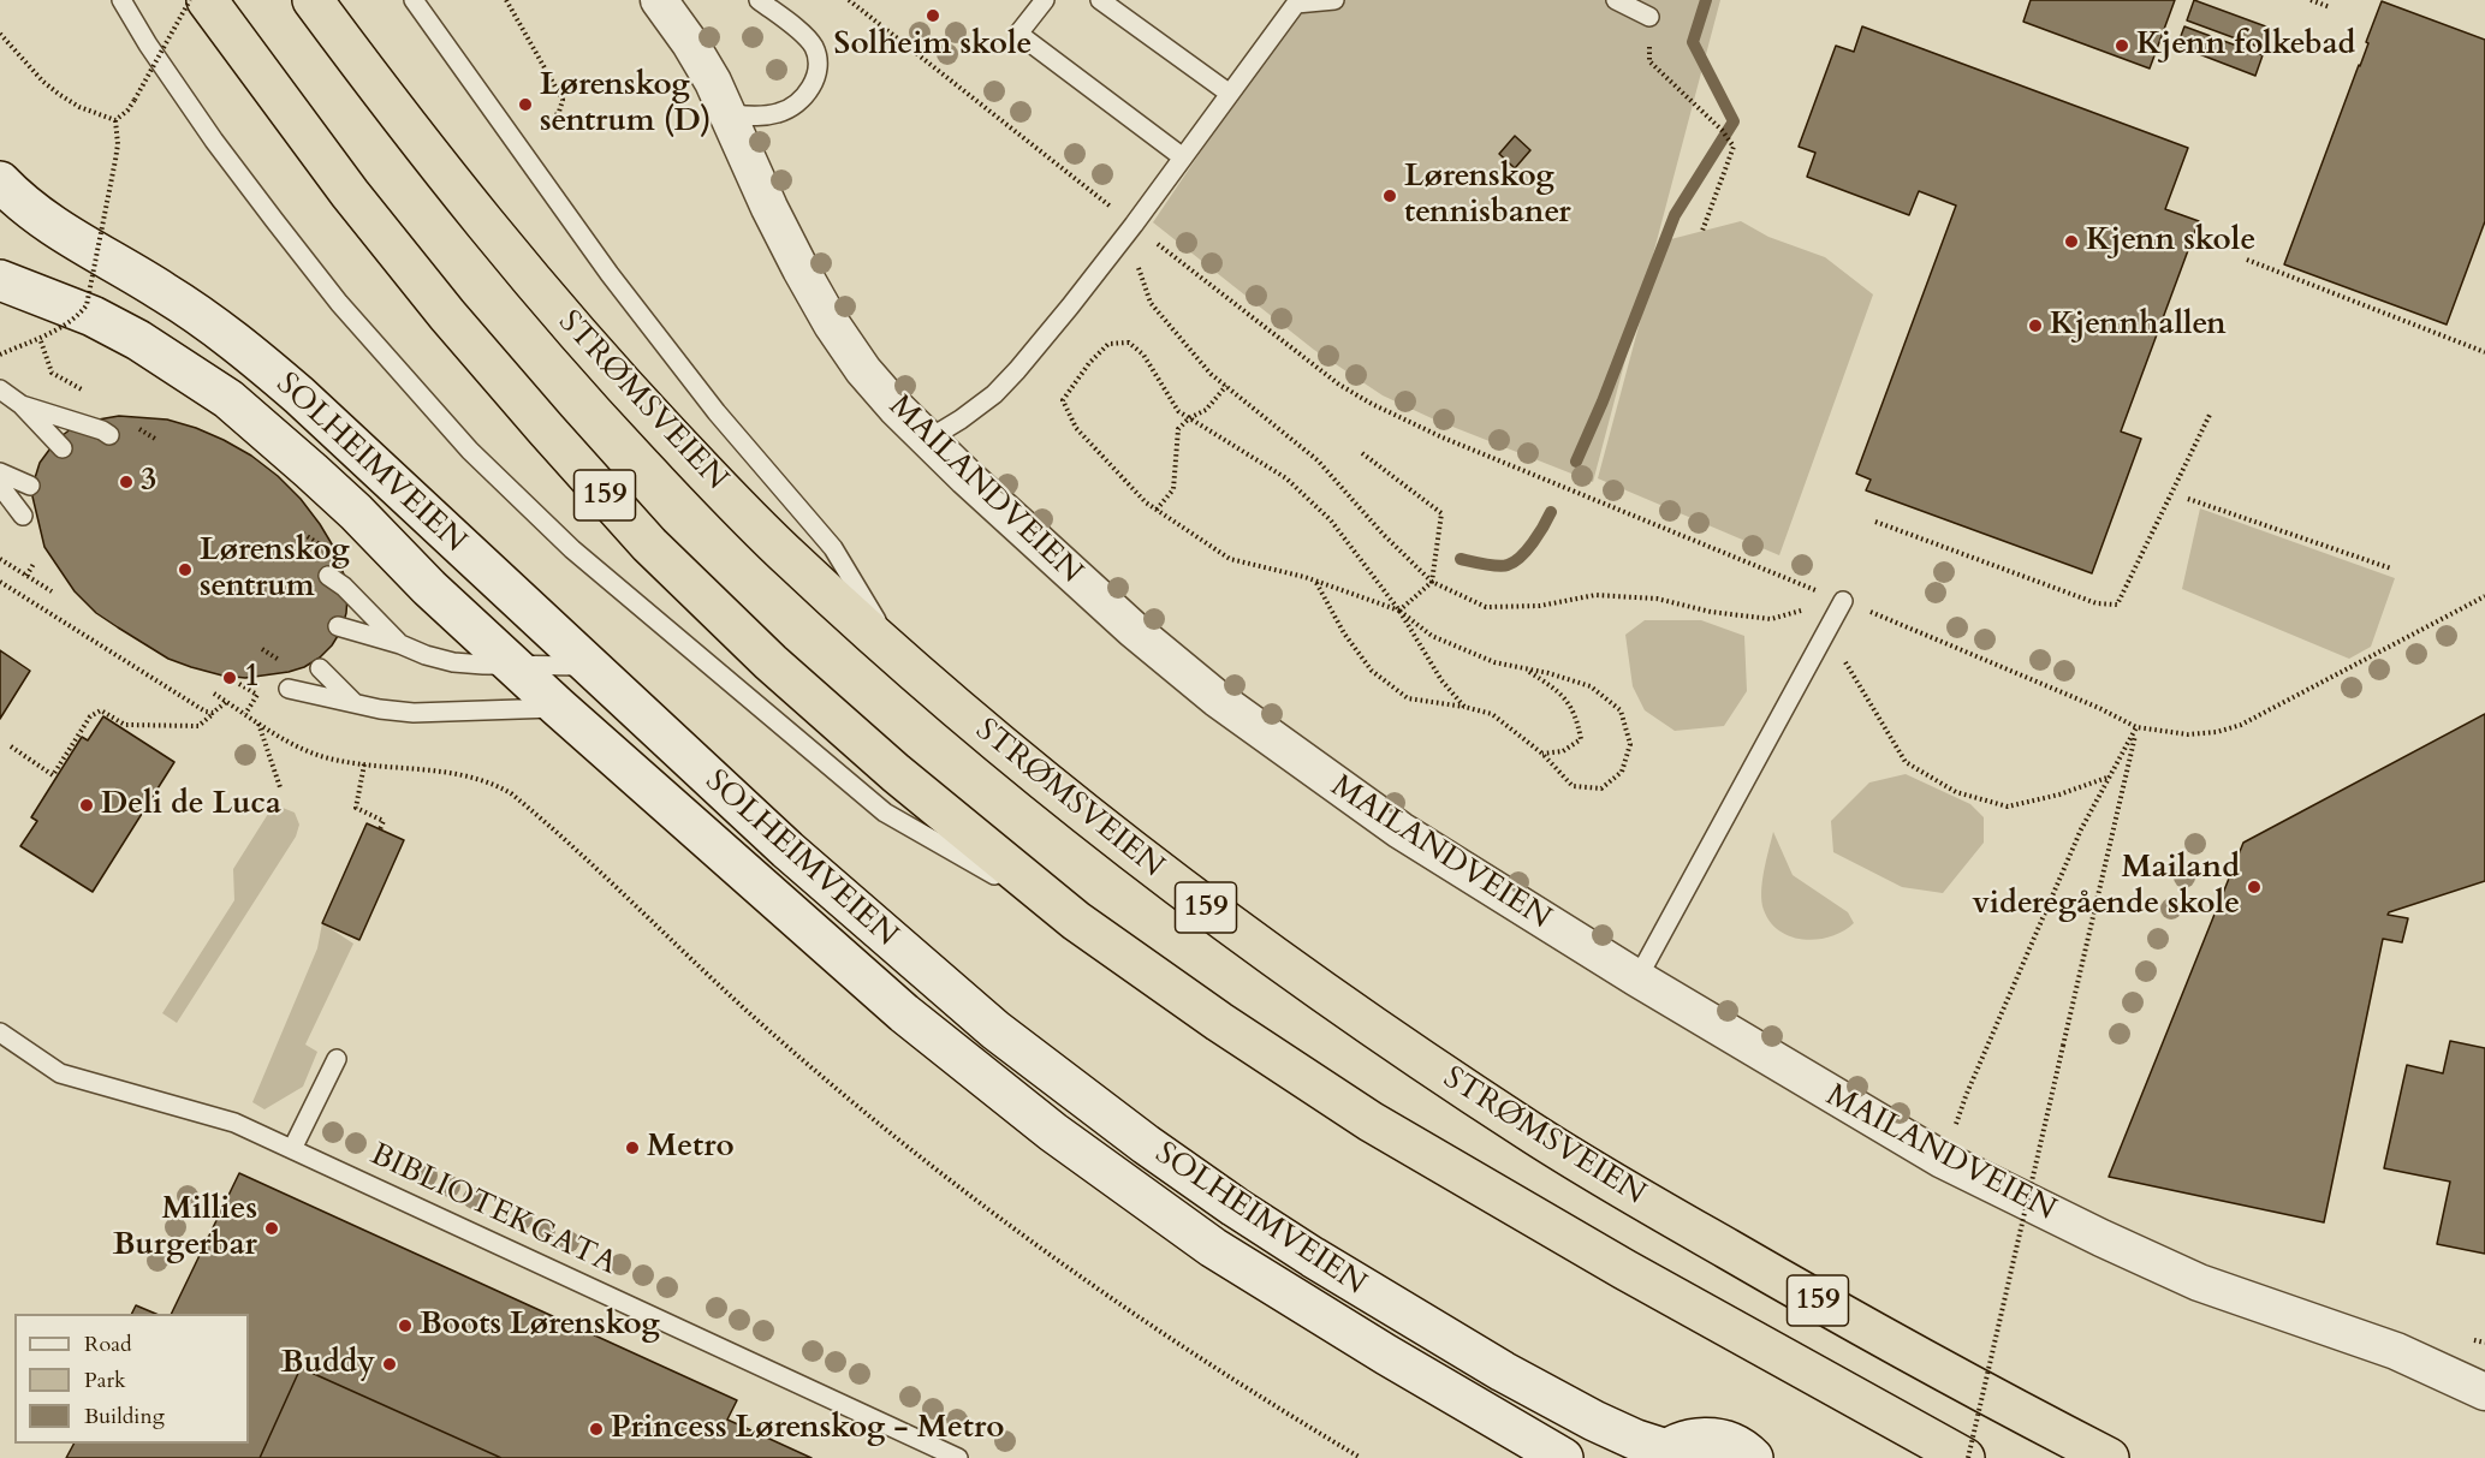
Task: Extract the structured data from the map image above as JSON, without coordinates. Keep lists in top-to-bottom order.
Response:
{
  "streets": {
    "highway": ["STRØMSVEIEN", "159"],
    "main road": ["SOLHEIMVEIEN"],
    "street": ["MAILANDVEIEN"],
    "lane": ["BIBLIOTEKGATA"]
  },
  "places": [
    "Solheim skole",
    "Kjenn folkebad",
    "Lørenskog sentrum (D)",
    "Lørenskog tennisbaner",
    "Kjenn skole",
    "Kjennhallen",
    "3",
    "Lørenskog sentrum",
    "1",
    "Deli de Luca",
    "Mailand videregående skole",
    "Metro",
    "Millies Burgerbar",
    "Boots Lørenskog",
    "Buddy",
    "Princess Lørenskog - Metro"
  ],
  "legend": ["Road", "Park", "Building"]
}
